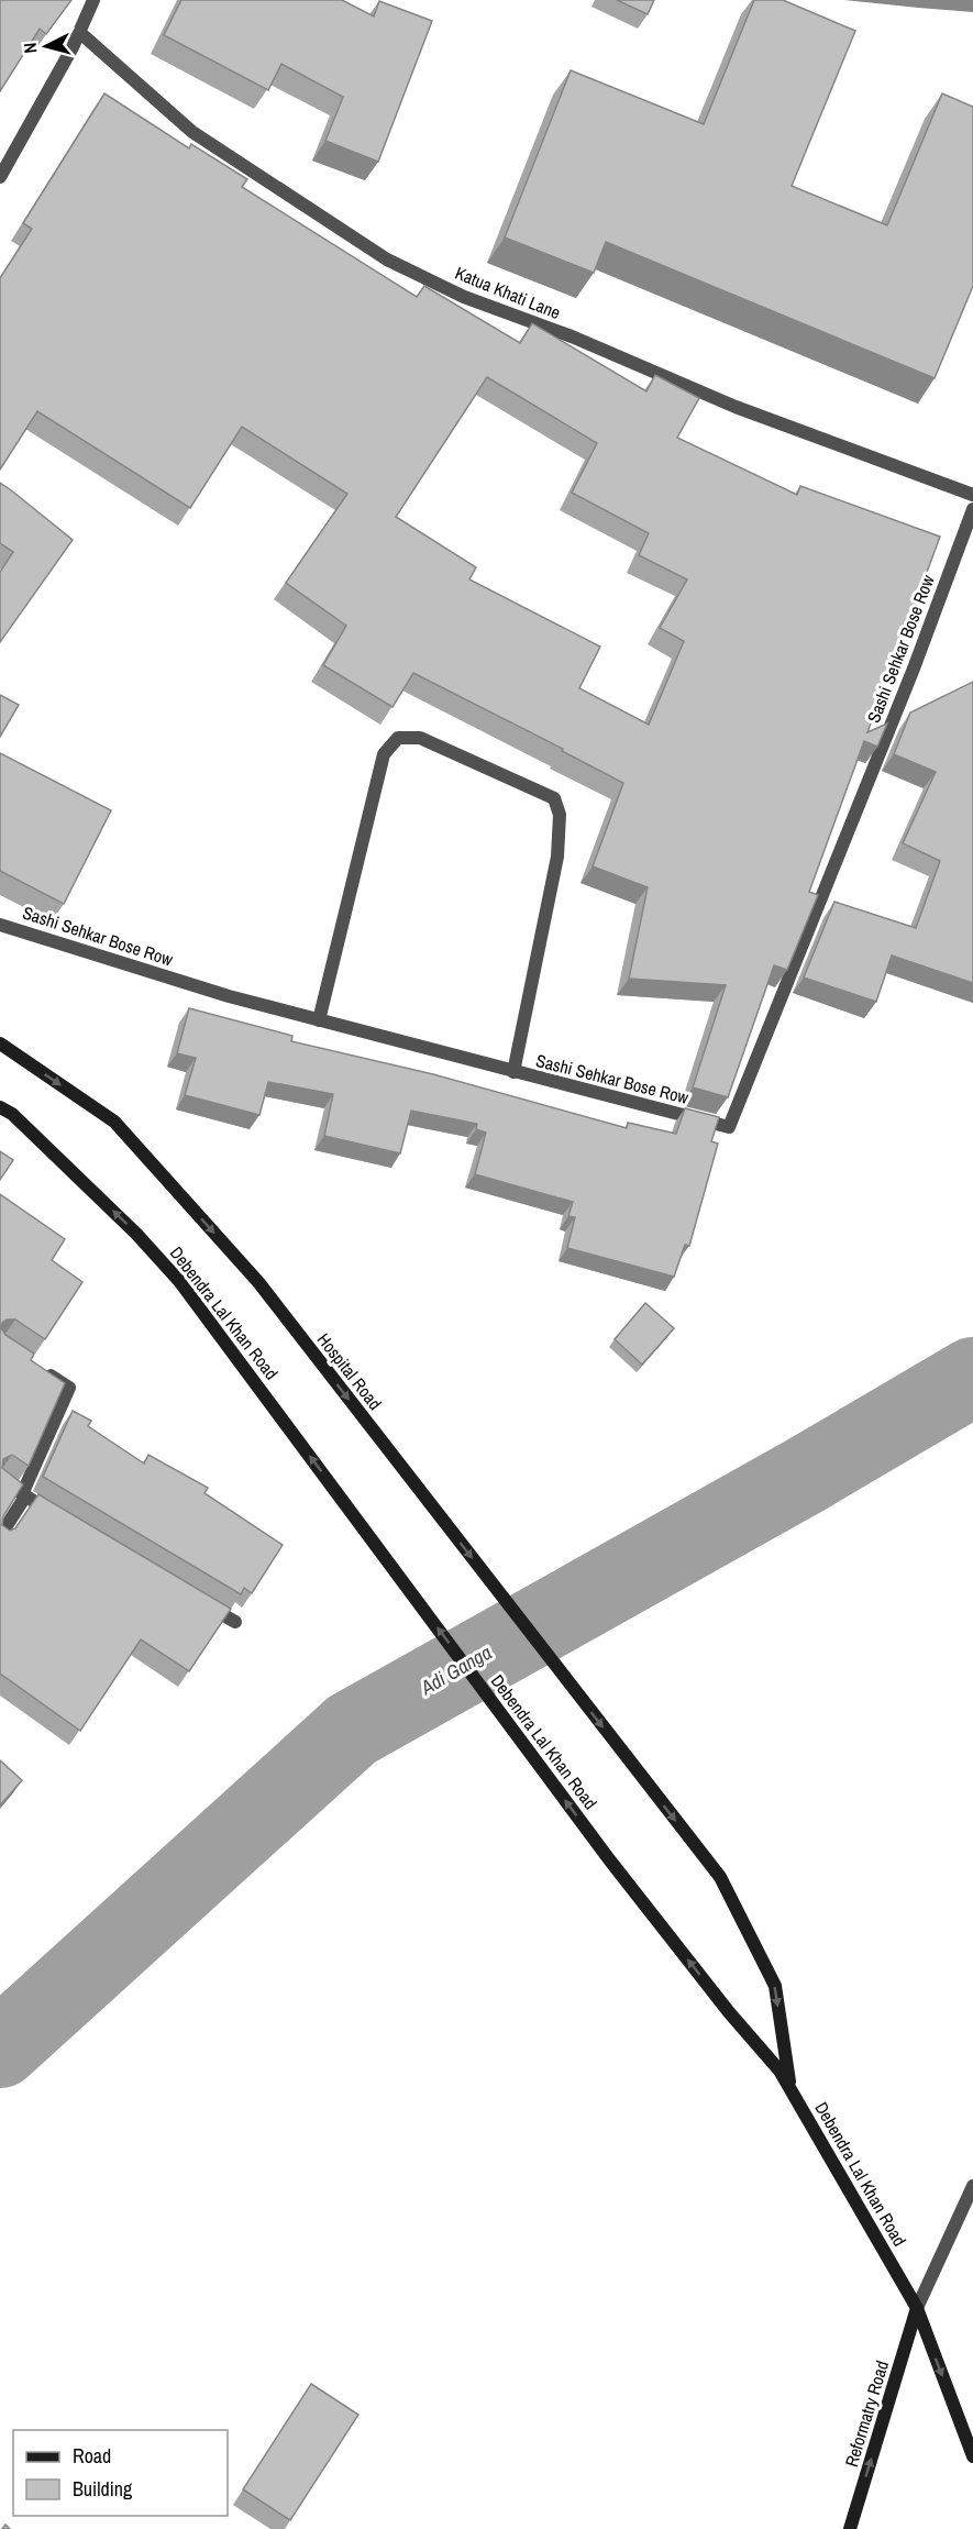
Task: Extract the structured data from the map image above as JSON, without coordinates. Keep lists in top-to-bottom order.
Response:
{
  "streets": {
    "main road": ["Debendra Lal Khan Road", "Hospital Road", "Reformatry Road"],
    "street": ["Katua Khati Lane", "Sashi Sehkar Bose Row"]
  },
  "crossings": [
    ["Debendra Lal Khan Road", "Hospital Road"],
    ["Debendra Lal Khan Road", "Reformatry Road"]
  ],
  "one_way": ["Hospital Road", "Reformatry Road"],
  "water": ["Adi Ganga"],
  "legend": ["Road", "Building"],
  "north": "left"
}
